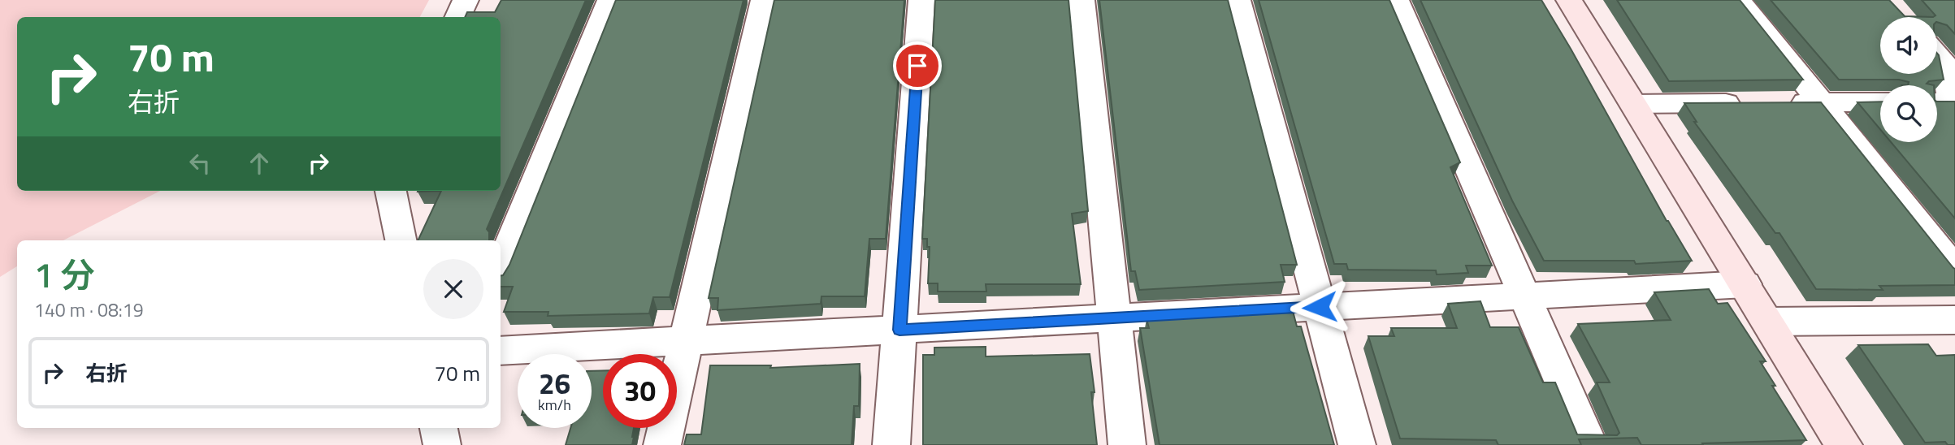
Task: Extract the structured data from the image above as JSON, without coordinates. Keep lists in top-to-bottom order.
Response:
{
  "page": {
    "turn": ["70 m", "右折"],
    "heading": ["1 分", "140 m · 08:19"],
    "list": [
      {
        "name": "右折",
        "value": "70 m"
      }
    ],
    "speed": "26 km/h",
    "limit": "30"
  }
}
